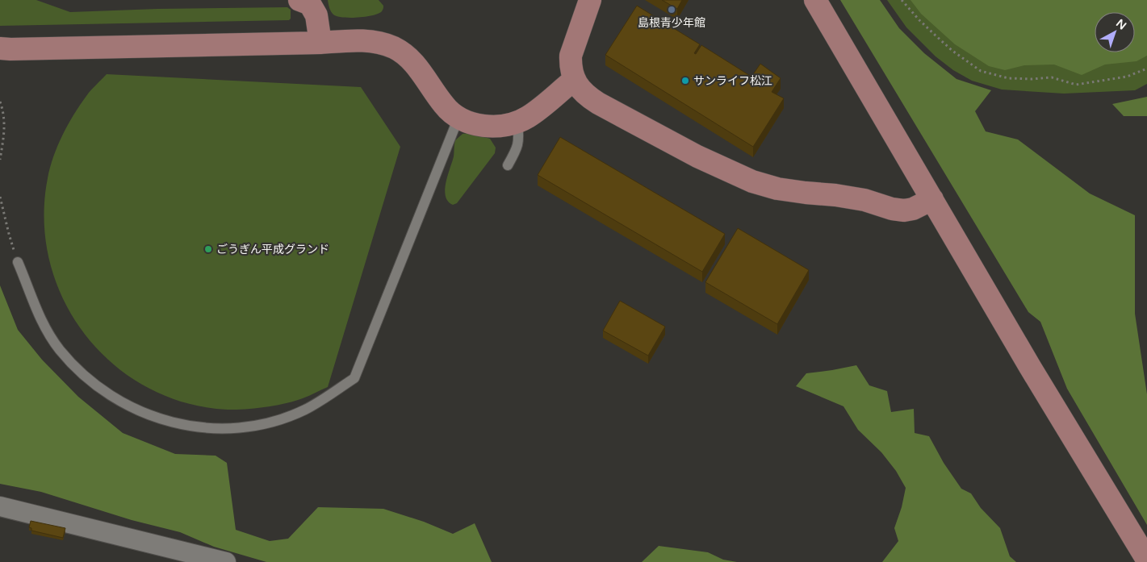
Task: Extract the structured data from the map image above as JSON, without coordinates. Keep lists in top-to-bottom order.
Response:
{
  "places": ["島根青少年館", "サンライフ松江", "ごうぎん平成グランド"],
  "north": "top right"
}
